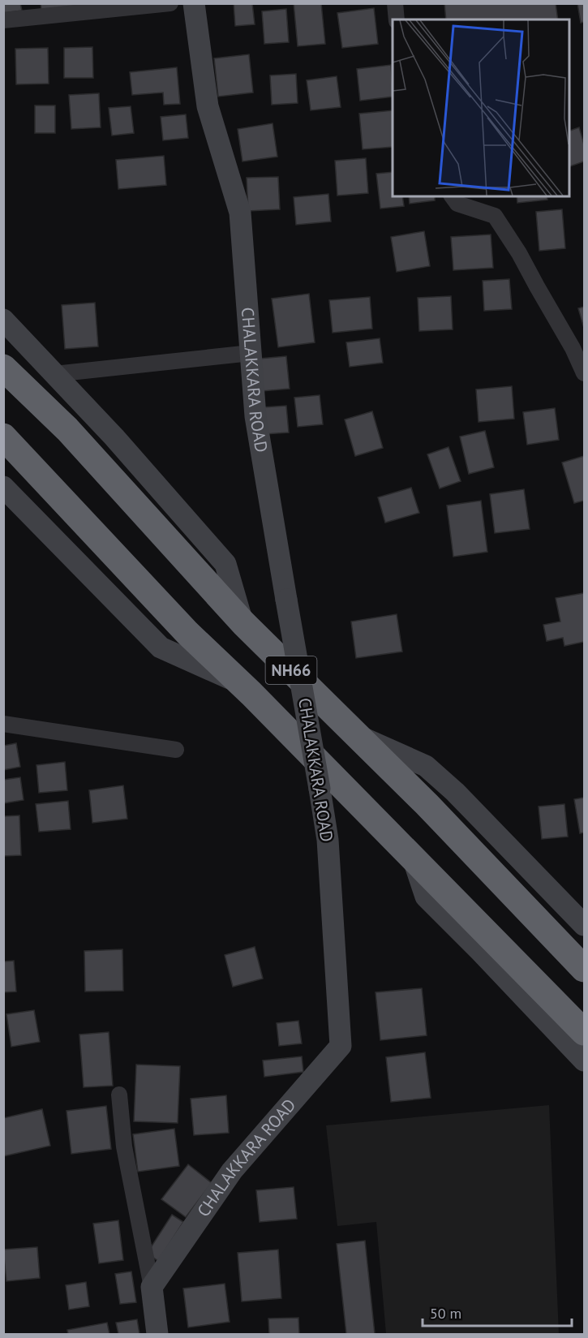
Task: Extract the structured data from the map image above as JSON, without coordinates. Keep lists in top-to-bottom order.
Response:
{
  "streets": {
    "highway": ["NH66"],
    "main road": ["CHALAKKARA ROAD"]
  },
  "scale_bar": "50 m"
}
